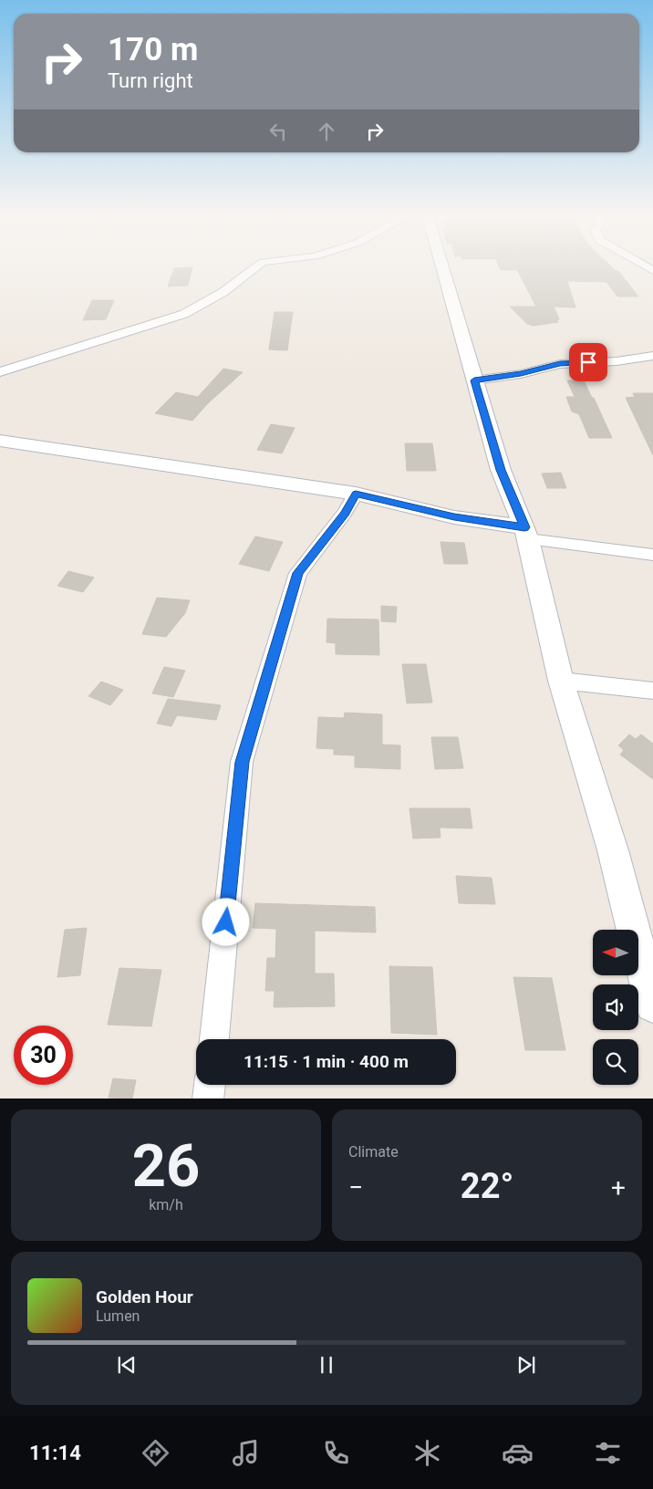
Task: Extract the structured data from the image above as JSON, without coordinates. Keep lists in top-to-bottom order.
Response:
{
  "north": "left",
  "page": {
    "turn": ["170 m", "Turn right"],
    "limit": "30",
    "trip": "11:15 · 1 min · 400 m",
    "tile": [
      ["26", "km/h"],
      "Climate"
    ],
    "heat": ["−", "22°", "+"],
    "song": ["Golden Hour", "Lumen"],
    "tabs": "11:14"
  }
}
